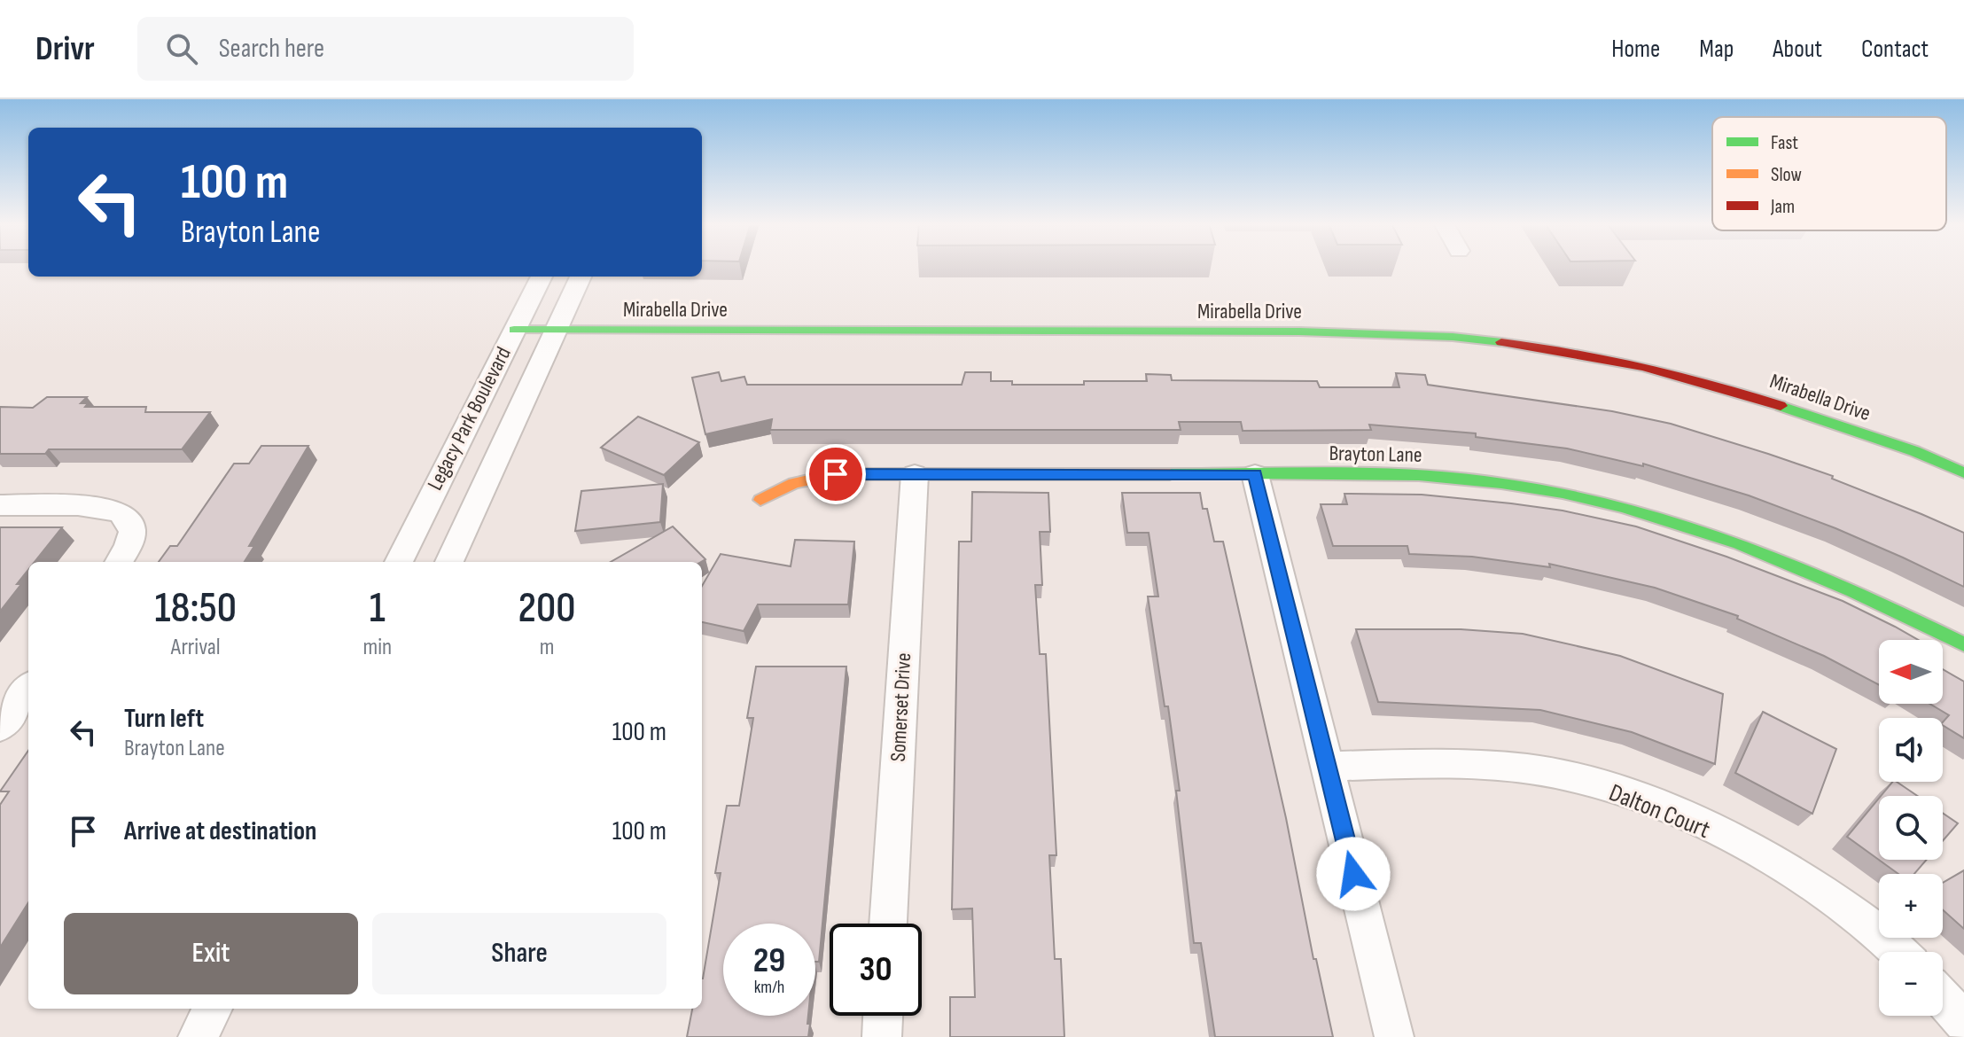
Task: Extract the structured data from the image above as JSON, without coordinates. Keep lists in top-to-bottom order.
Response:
{
  "streets": {
    "street": [
      "Mirabella Drive",
      "Legacy Park Boulevard",
      "Brayton Lane",
      "Somerset Drive",
      "Dalton Court"
    ]
  },
  "crossings": [
    ["Mirabella Drive", "Legacy Park Boulevard"],
    ["Brayton Lane", "Somerset Drive"]
  ],
  "legend": ["Fast", "Slow", "Jam"],
  "north": "left",
  "page": {
    "header": "Drivr",
    "search": "Search here",
    "nav": [
      "Home",
      "Map",
      "About",
      "Contact"
    ],
    "turn": ["100 m", "Brayton Lane"],
    "eta": [
      "18:50",
      "Arrival",
      "1",
      "min",
      "200",
      "m"
    ],
    "map_buttons": ["+", "−"],
    "list": [
      {
        "name": "Turn left",
        "note": "Brayton Lane",
        "value": "100 m"
      },
      {
        "name": "Arrive at destination",
        "value": "100 m"
      }
    ],
    "buttons": ["Exit", "Share"],
    "speed": "29 km/h",
    "limit": "30"
  }
}
